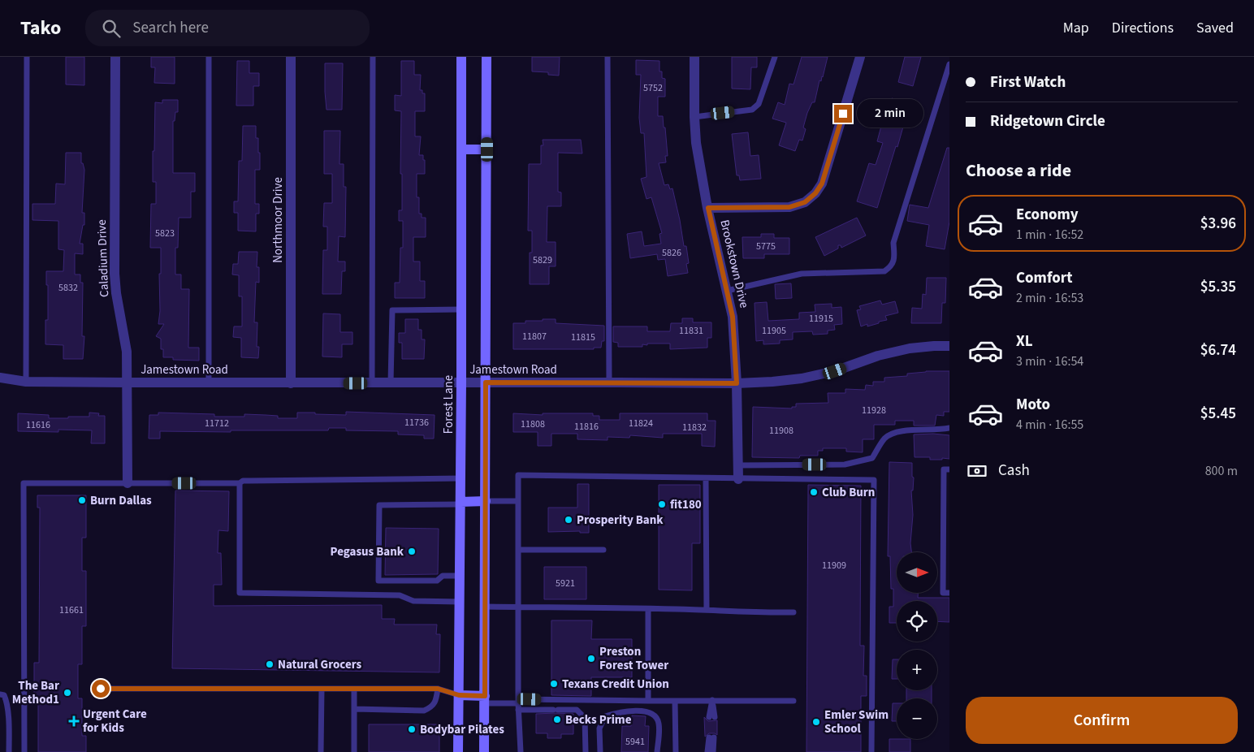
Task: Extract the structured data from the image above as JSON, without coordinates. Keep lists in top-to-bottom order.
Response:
{
  "streets": {
    "main road": ["Forest Lane"],
    "street": [
      "Northmoor Drive",
      "Caladium Drive",
      "Brookstown Drive",
      "Jamestown Road"
    ]
  },
  "crossings": [
    ["Northmoor Drive", "Jamestown Road"],
    ["Caladium Drive", "Jamestown Road"],
    ["Brookstown Drive", "Jamestown Road"],
    ["Jamestown Road", "Forest Lane"]
  ],
  "places": {
    "other": [
      "Club Burn",
      "Burn Dallas",
      "fit180",
      "Prosperity Bank",
      "Pegasus Bank",
      "Preston Forest Tower",
      "Natural Grocers",
      "Texans Credit Union",
      "The Bar Method1",
      "Becks Prime",
      "Emler Swim School",
      "Bodybar Pilates"
    ],
    "health": ["Urgent Care for Kids"]
  },
  "house_numbers": [
    "5752",
    "5823",
    "5775",
    "5826",
    "5829",
    "5832",
    "11915",
    "11831",
    "11905",
    "11807",
    "11815",
    "11928",
    "11736",
    "11712",
    "11824",
    "11808",
    "11616",
    "11816",
    "11832",
    "11908",
    "11909",
    "5921",
    "11661",
    "5941"
  ],
  "north": "right",
  "page": {
    "header": "Tako",
    "search": "Search here",
    "nav": ["Map", "Directions", "Saved"],
    "banner": ["First Watch", "Ridgetown Circle"],
    "bubble": "2 min",
    "heading": "Choose a ride",
    "list": [
      {
        "name": "Economy",
        "note": "1 min · 16:52",
        "value": "$3.96"
      },
      {
        "name": "Comfort",
        "note": "2 min · 16:53",
        "value": "$5.35"
      },
      {
        "name": "XL",
        "note": "3 min · 16:54",
        "value": "$6.74"
      },
      {
        "name": "Moto",
        "note": "4 min · 16:55",
        "value": "$5.45"
      }
    ],
    "pay": ["Cash", "800 m"],
    "map_buttons": ["+", "−"],
    "buttons": "Confirm"
  }
}
